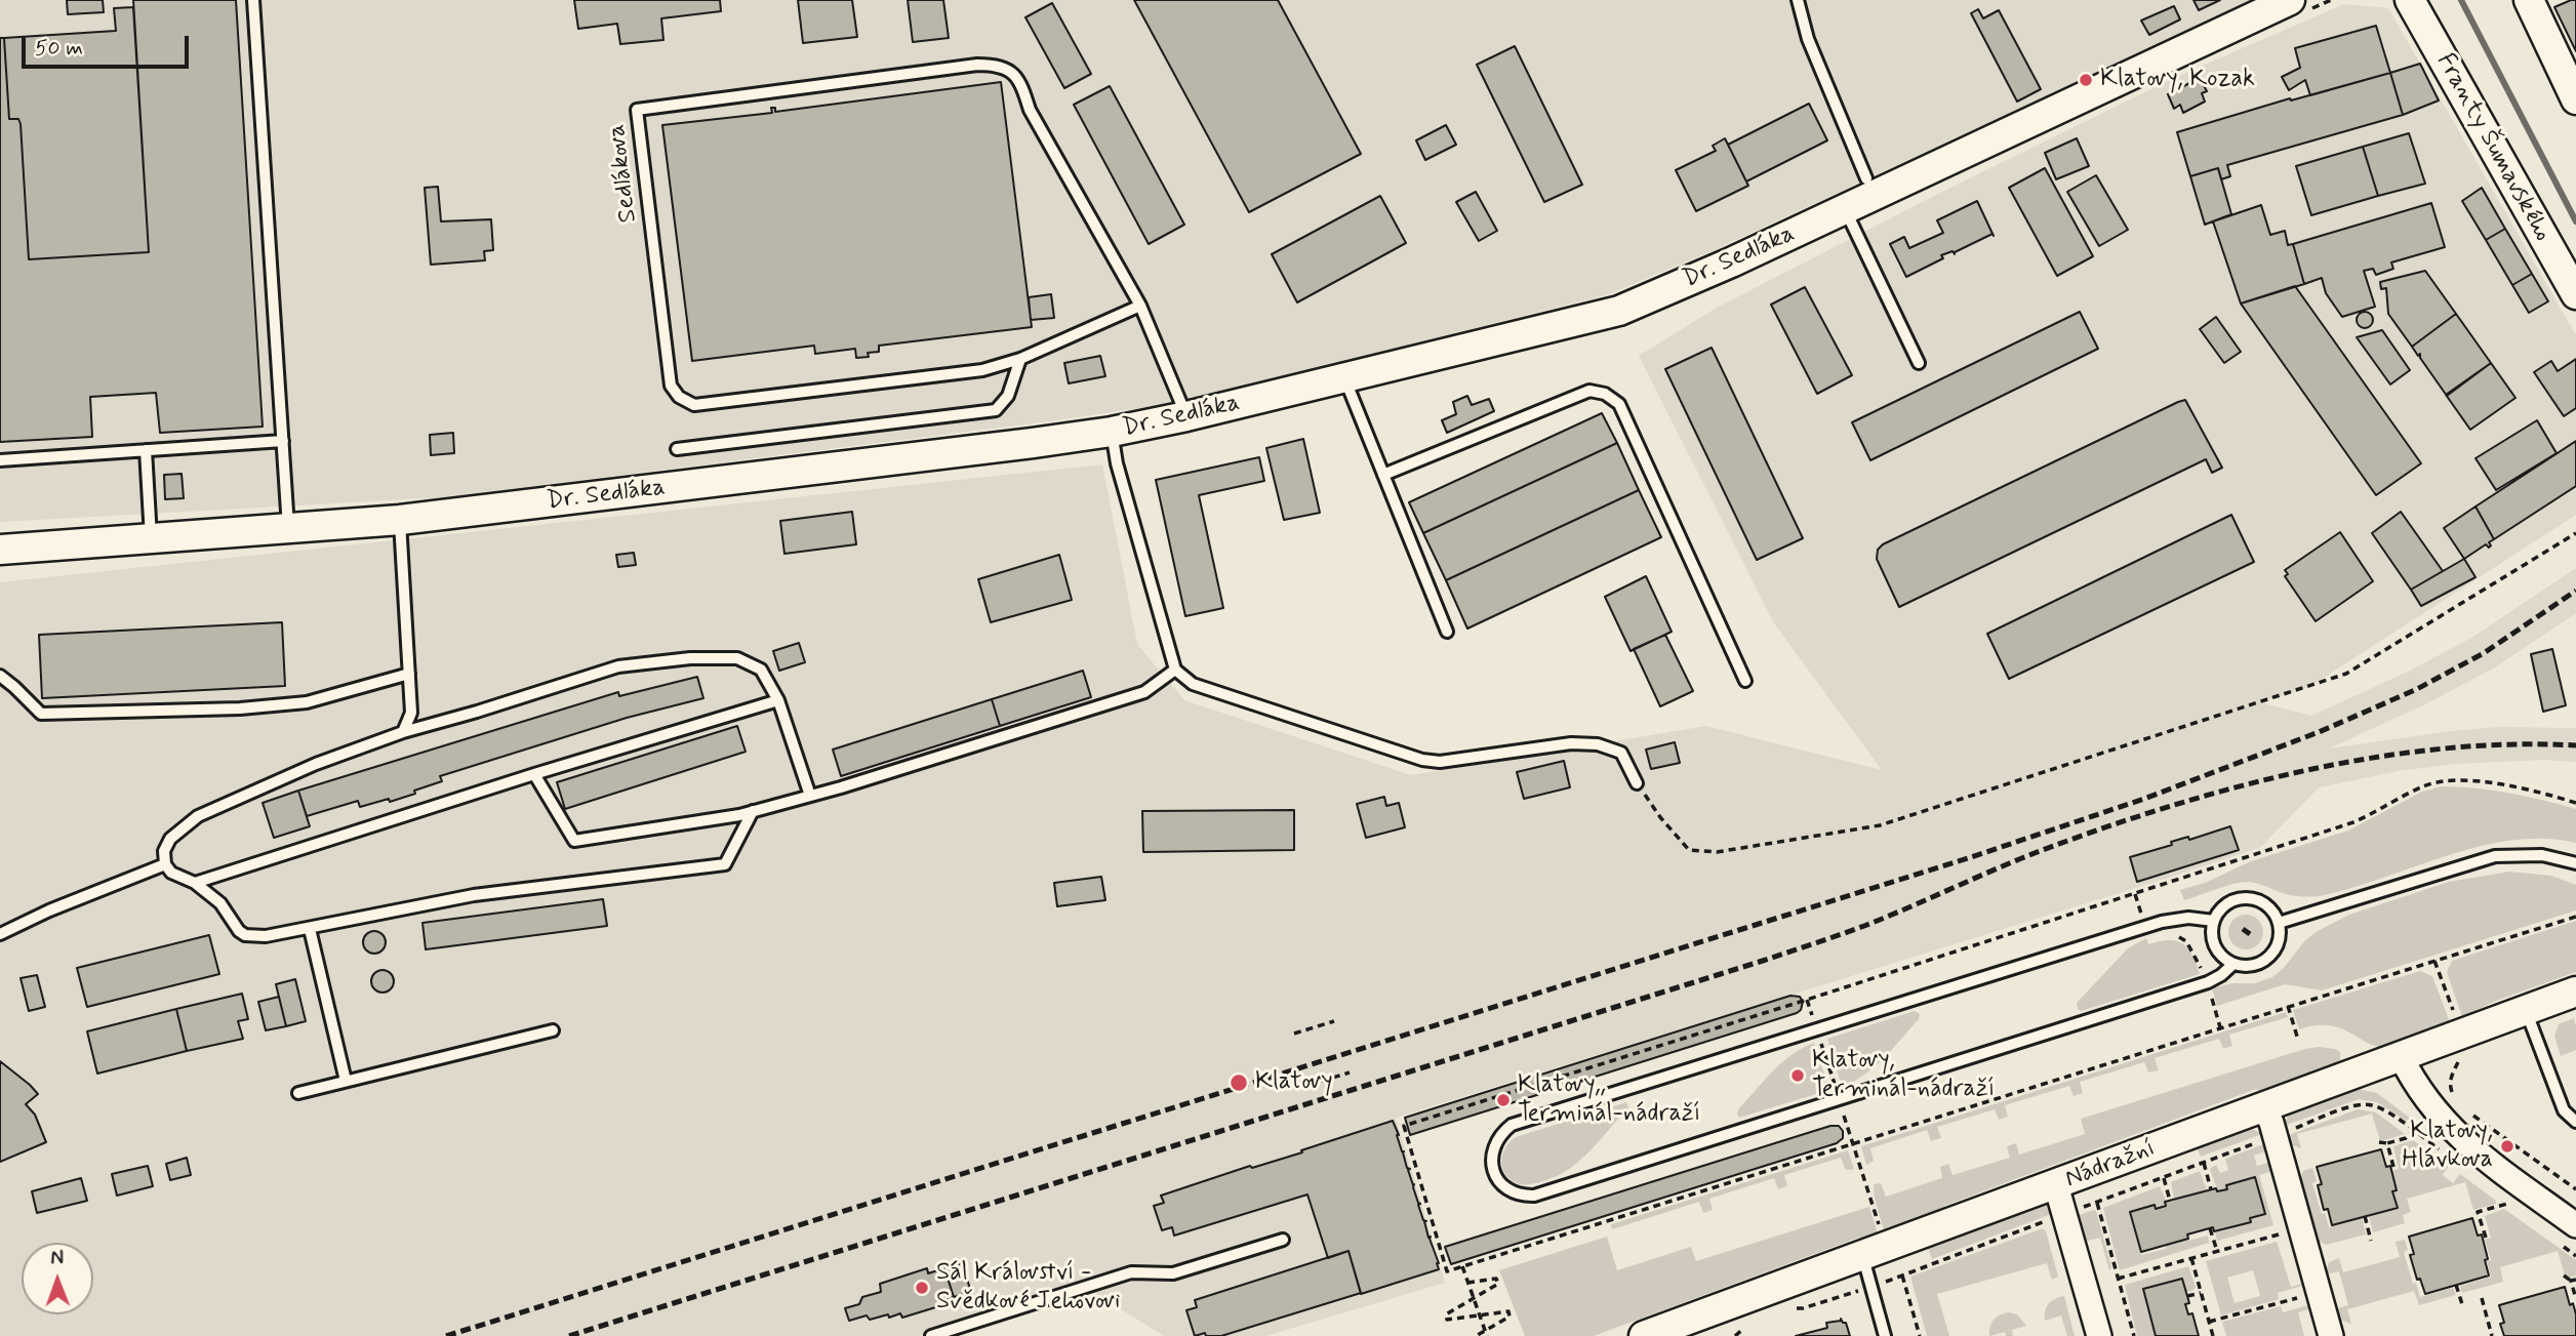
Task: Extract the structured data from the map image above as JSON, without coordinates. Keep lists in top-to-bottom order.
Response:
{
  "streets": {
    "street": ["Franty Šumavského", "Dr. Sedláka", "Nádražní"],
    "lane": ["Sedlákova"]
  },
  "crossings": [
    ["Sedlákova", "Dr. Sedláka"]
  ],
  "places": [
    "Klatovy, Kozak",
    "Klatovy, Terminál-nádraží",
    "Klatovy",
    "Klatovy,, Terminál-nádraží",
    "Klatovy, Hlávkova",
    "Sál Království - Svědkové Jehovovi"
  ],
  "scale_bar": "50 m",
  "north": "top"
}
